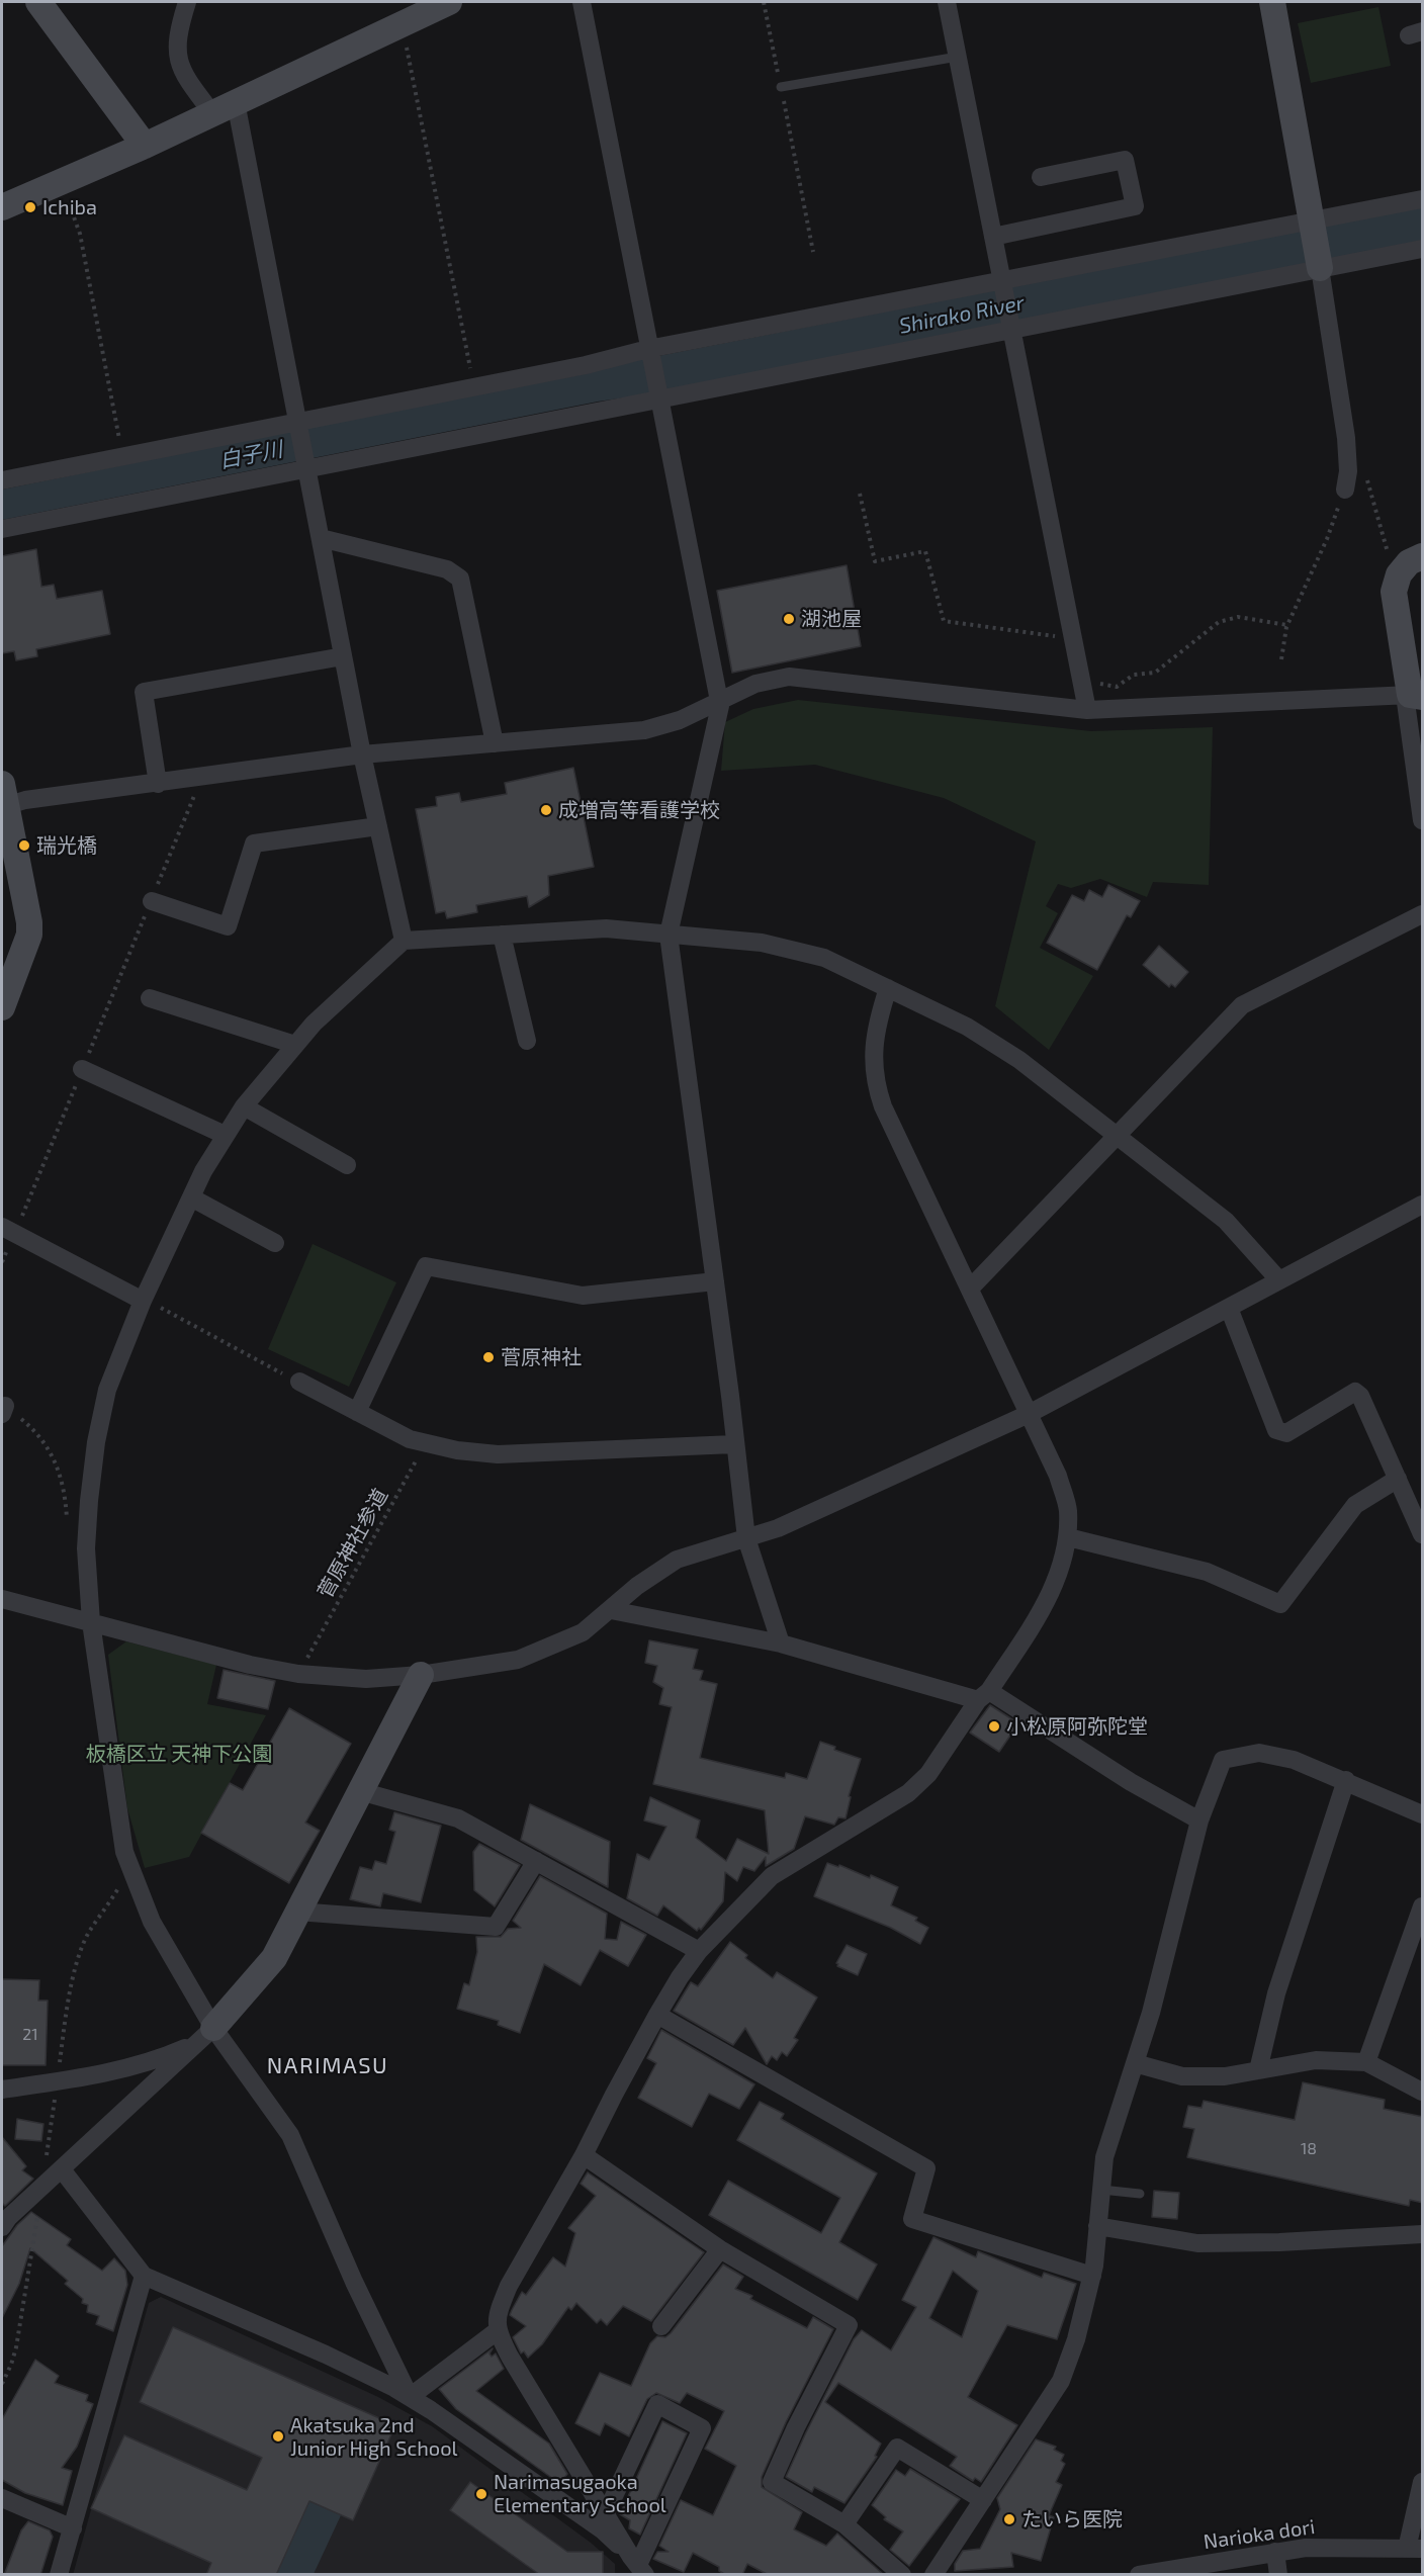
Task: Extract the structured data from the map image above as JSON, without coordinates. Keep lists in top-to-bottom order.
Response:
{
  "streets": {
    "street": ["Narioka dori"],
    "path": ["菅原神社参道"]
  },
  "districts": ["NARIMASU"],
  "water": ["Shirako River", "白子川"],
  "parks": ["板橋区立 天神下公園"],
  "places": [
    "Ichiba",
    "湖池屋",
    "成増高等看護学校",
    "瑞光橋",
    "菅原神社",
    "小松原阿弥陀堂",
    "Akatsuka 2nd Junior High School",
    "Narimasugaoka Elementary School",
    "たいら医院"
  ],
  "house_numbers": ["21", "18"]
}
